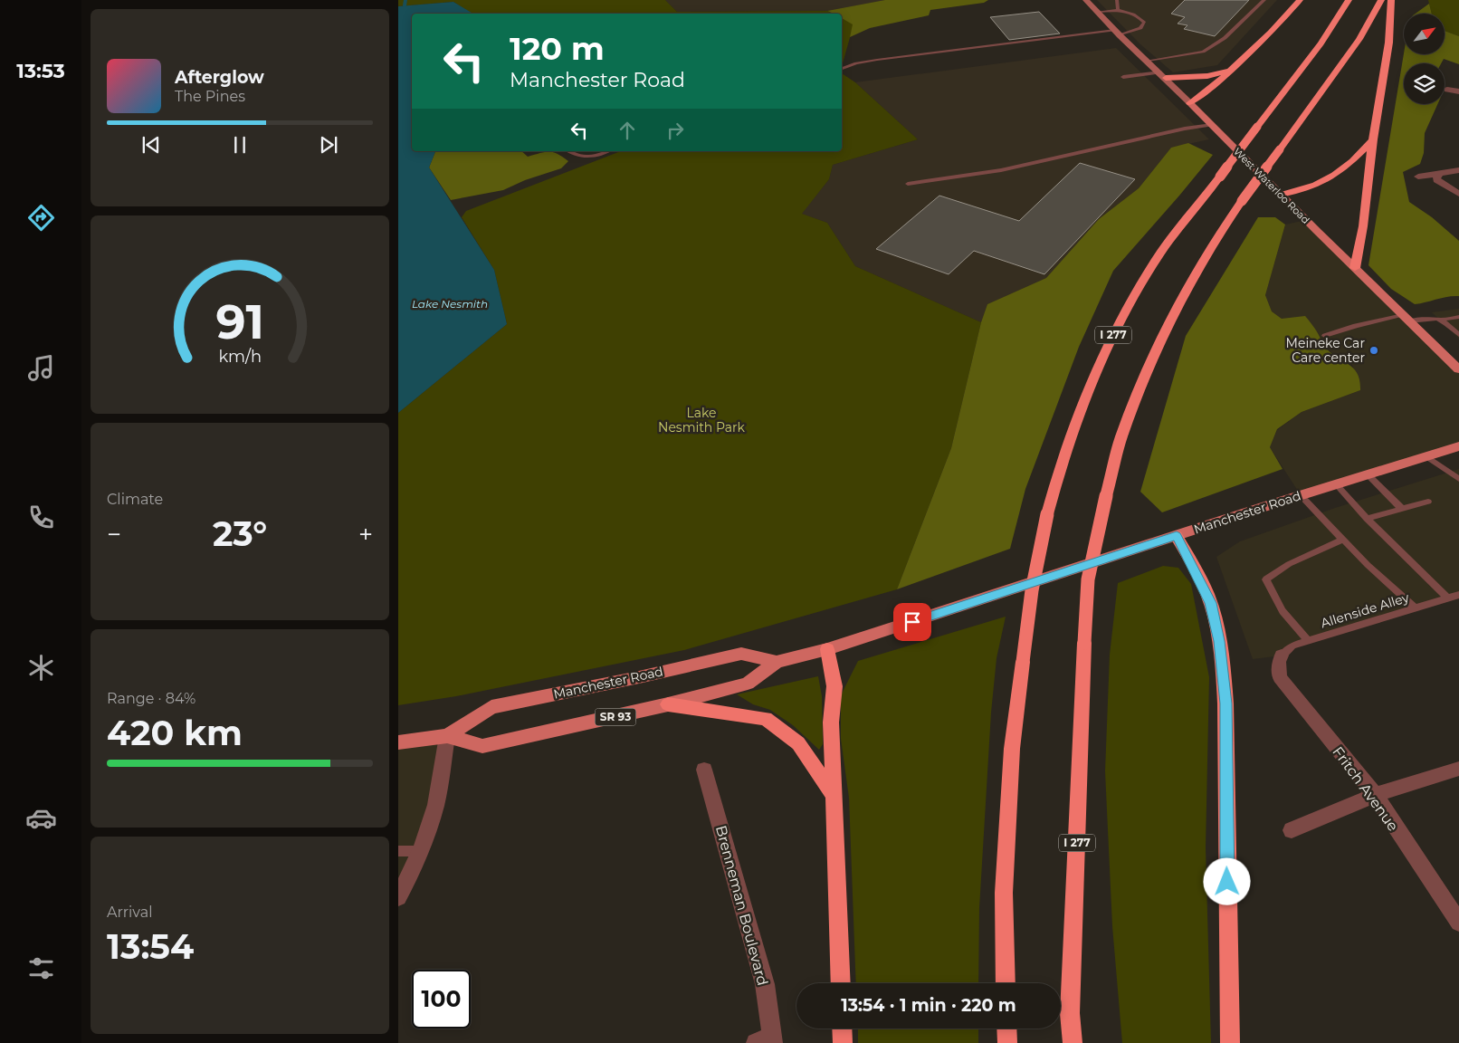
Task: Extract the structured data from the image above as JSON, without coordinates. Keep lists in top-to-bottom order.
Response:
{
  "streets": {
    "highway": ["I 277"],
    "main road": ["West Waterloo Road", "Manchester Road", "SR 93"],
    "street": ["Fritch Avenue", "Brenneman Boulevard"],
    "lane": ["Allenside Alley"]
  },
  "crossings": [
    ["Allenside Alley", "Fritch Avenue"]
  ],
  "water": ["Lake Nesmith"],
  "parks": ["Lake Nesmith Park"],
  "places": ["Meineke Car Care center"],
  "north": "top right",
  "page": {
    "tabs": "13:53",
    "turn": ["120 m", "Manchester Road"],
    "song": ["Afterglow", "The Pines"],
    "tile": [
      "Climate",
      ["Range · 84%", "420 km"],
      ["Arrival", "13:54"]
    ],
    "heat": ["−", "23°", "+"],
    "limit": "100",
    "trip": "13:54 · 1 min · 220 m",
    "gauge": ["91", "km/h"]
  }
}
